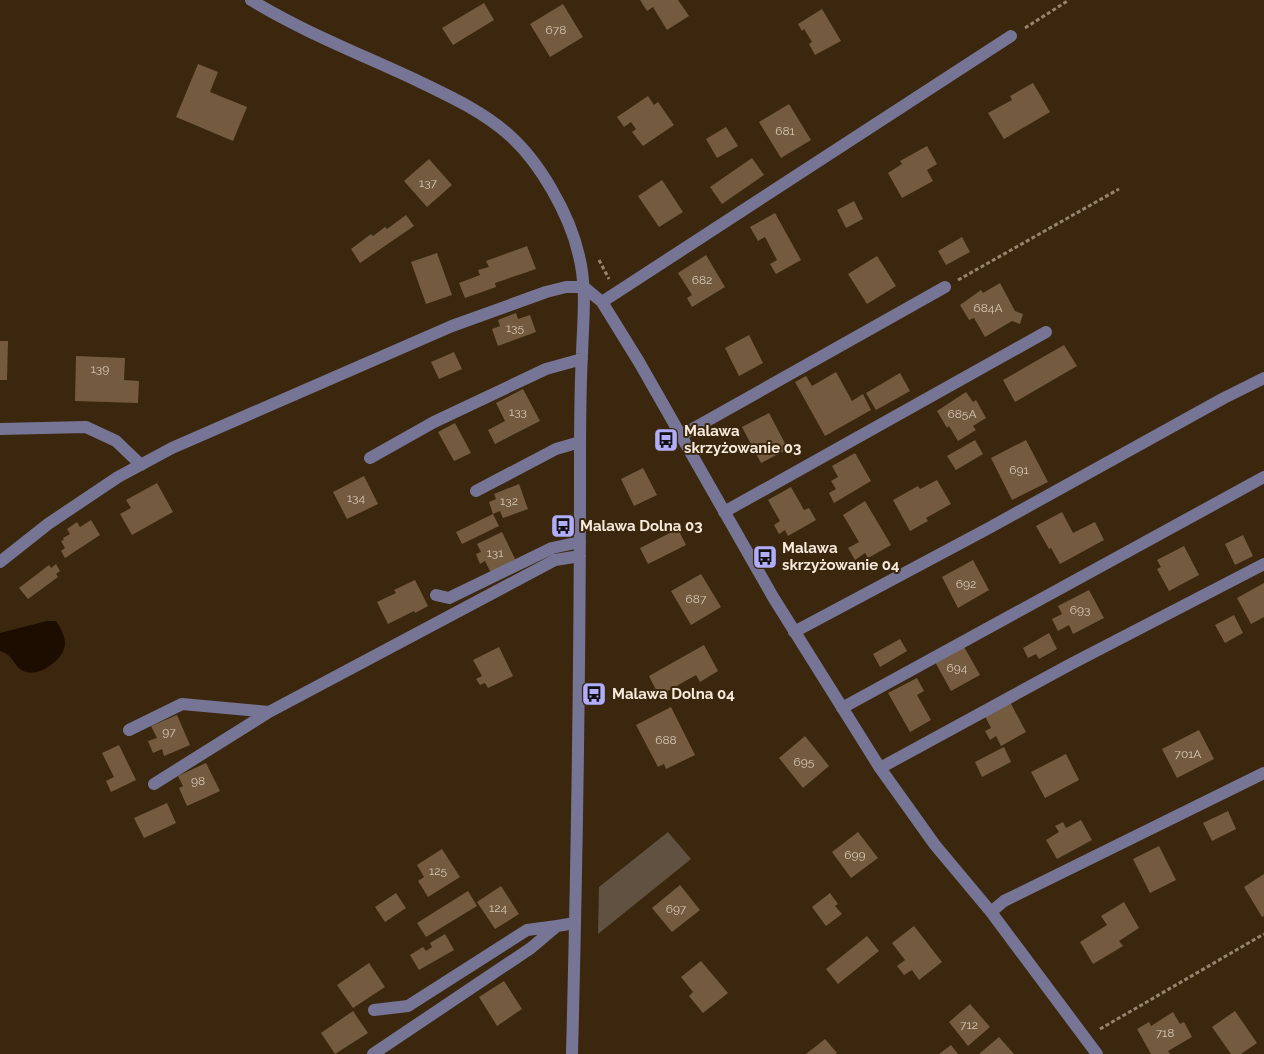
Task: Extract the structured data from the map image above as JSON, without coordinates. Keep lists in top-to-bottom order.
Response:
{
  "places": {
    "bus stop": [
      "Malawa skrzyżowanie 03",
      "Malawa Dolna 03",
      "Malawa skrzyżowanie 04",
      "Malawa Dolna 04"
    ]
  },
  "house_numbers": [
    "678",
    "681",
    "137",
    "682",
    "684A",
    "135",
    "139",
    "133",
    "685A",
    "691",
    "134",
    "132",
    "131",
    "692",
    "687",
    "693",
    "694",
    "97",
    "688",
    "701A",
    "695",
    "98",
    "699",
    "125",
    "124",
    "697",
    "712",
    "718"
  ]
}
